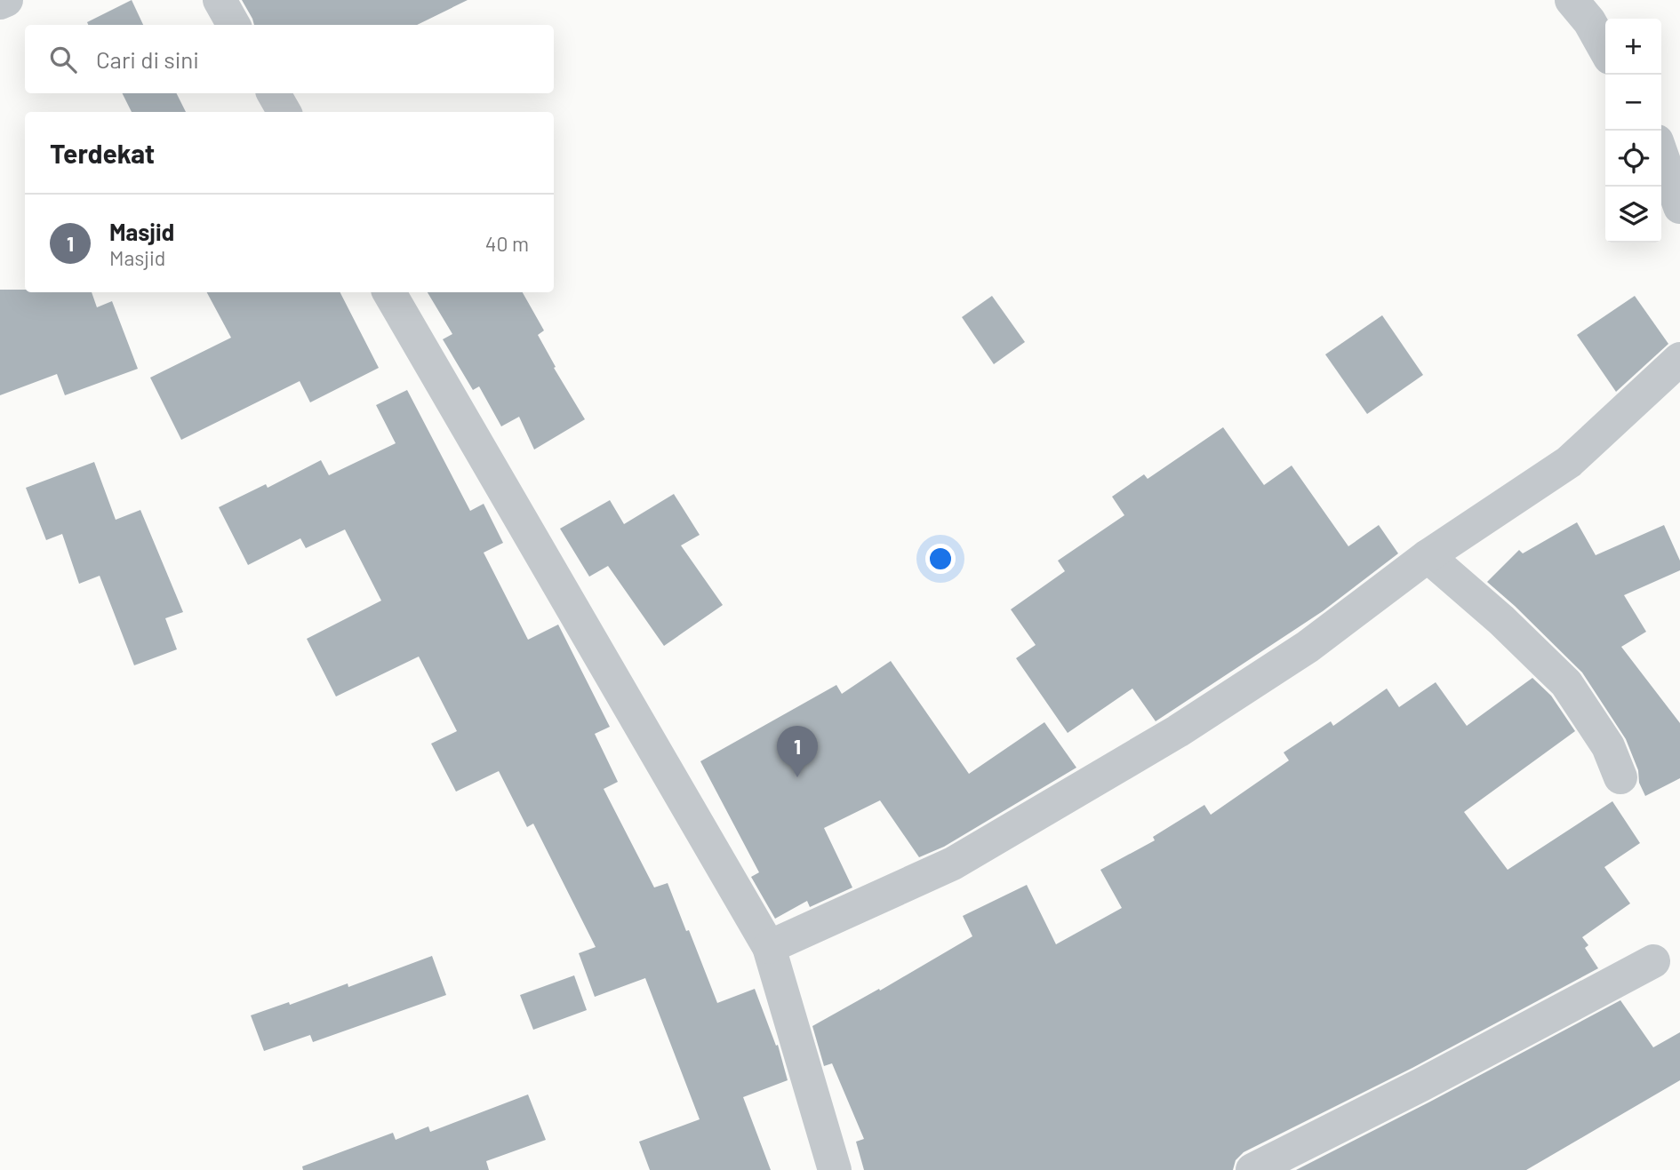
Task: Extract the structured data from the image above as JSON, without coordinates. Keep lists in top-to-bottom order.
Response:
{
  "page": {
    "map_buttons": ["+", "−"],
    "search": "Cari di sini",
    "heading": "Terdekat",
    "list": [
      {
        "mark": "1",
        "name": "Masjid",
        "note": "Masjid",
        "value": "40 m"
      }
    ],
    "pins": "1"
  }
}
